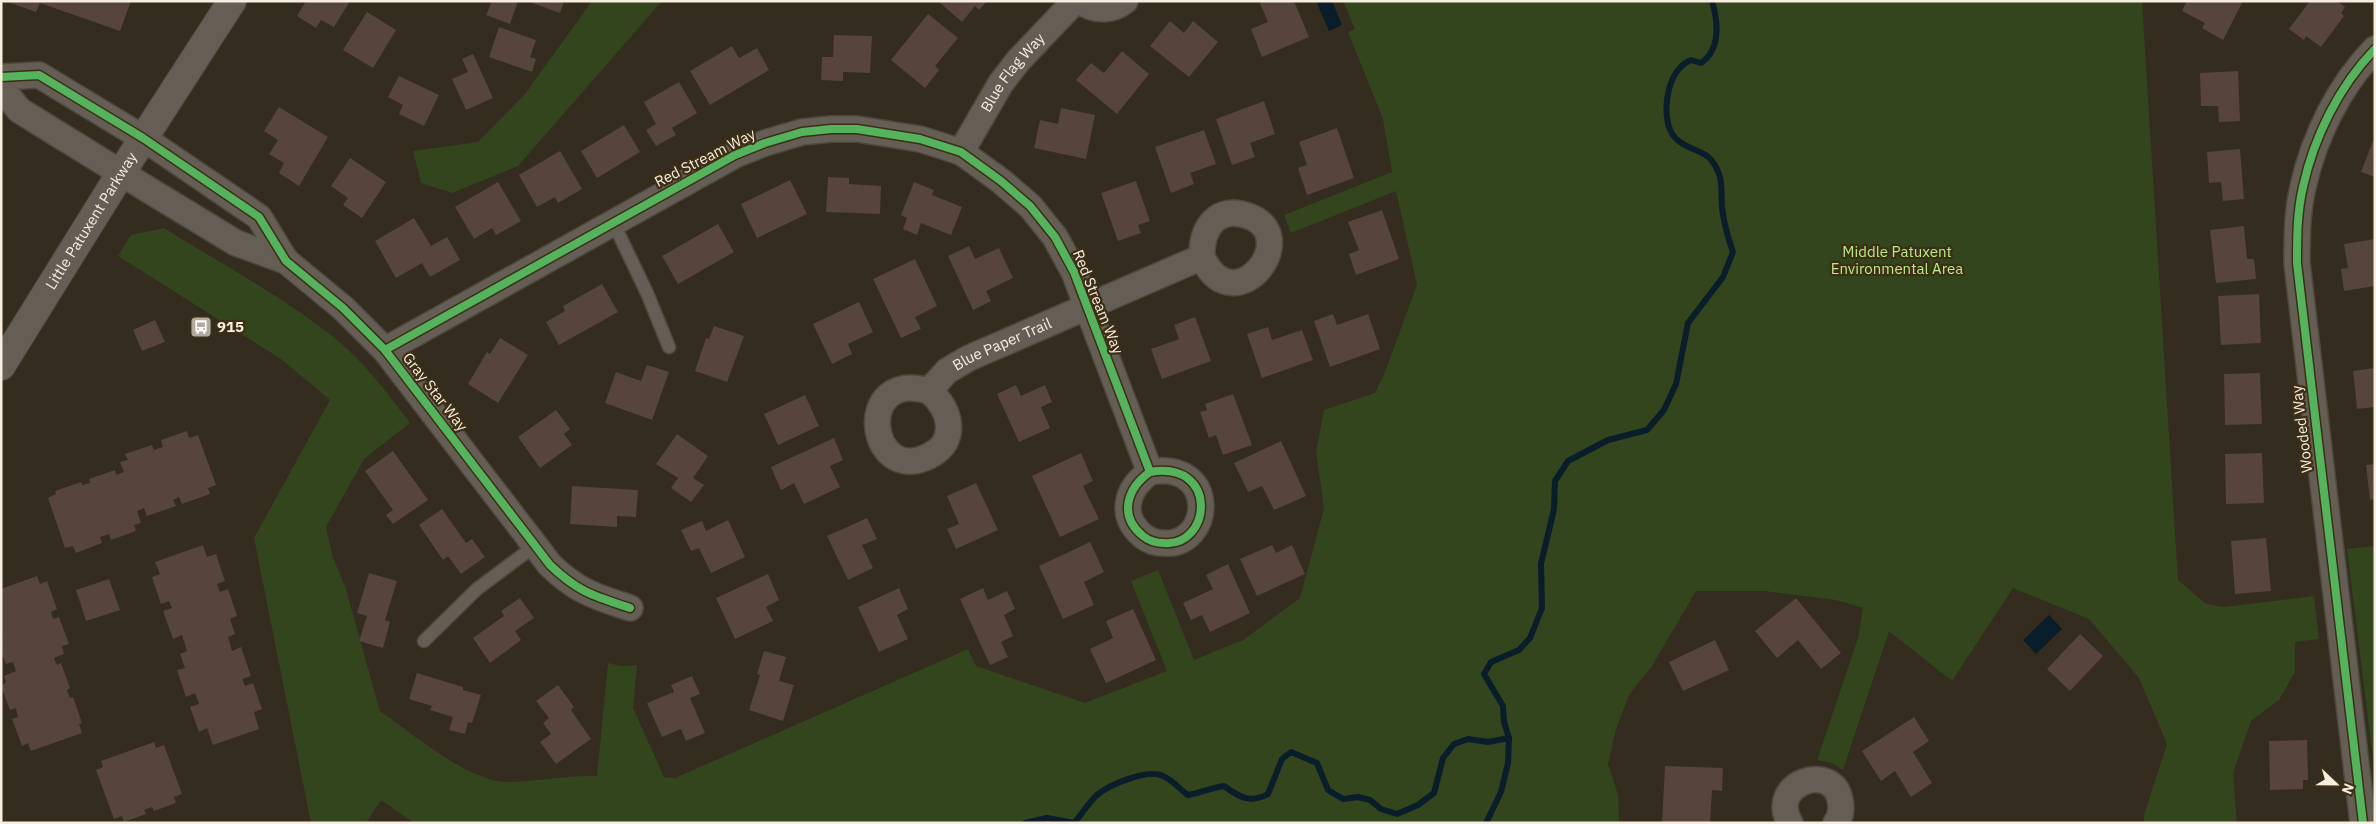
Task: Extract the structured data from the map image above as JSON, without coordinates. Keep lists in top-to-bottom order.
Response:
{
  "streets": {
    "street": [
      "Blue Flag Way",
      "Red Stream Way",
      "Little Patuxent Parkway",
      "Blue Paper Trail",
      "Gray Star Way",
      "Wooded Way"
    ]
  },
  "crossings": [
    ["Blue Flag Way", "Red Stream Way"],
    ["Red Stream Way", "Blue Paper Trail"],
    ["Red Stream Way", "Gray Star Way"],
    ["Little Patuxent Parkway", "Gray Star Way"]
  ],
  "parks": ["Middle Patuxent Environmental Area"],
  "places": {
    "bus stop": ["915"]
  },
  "north": "right"
}
